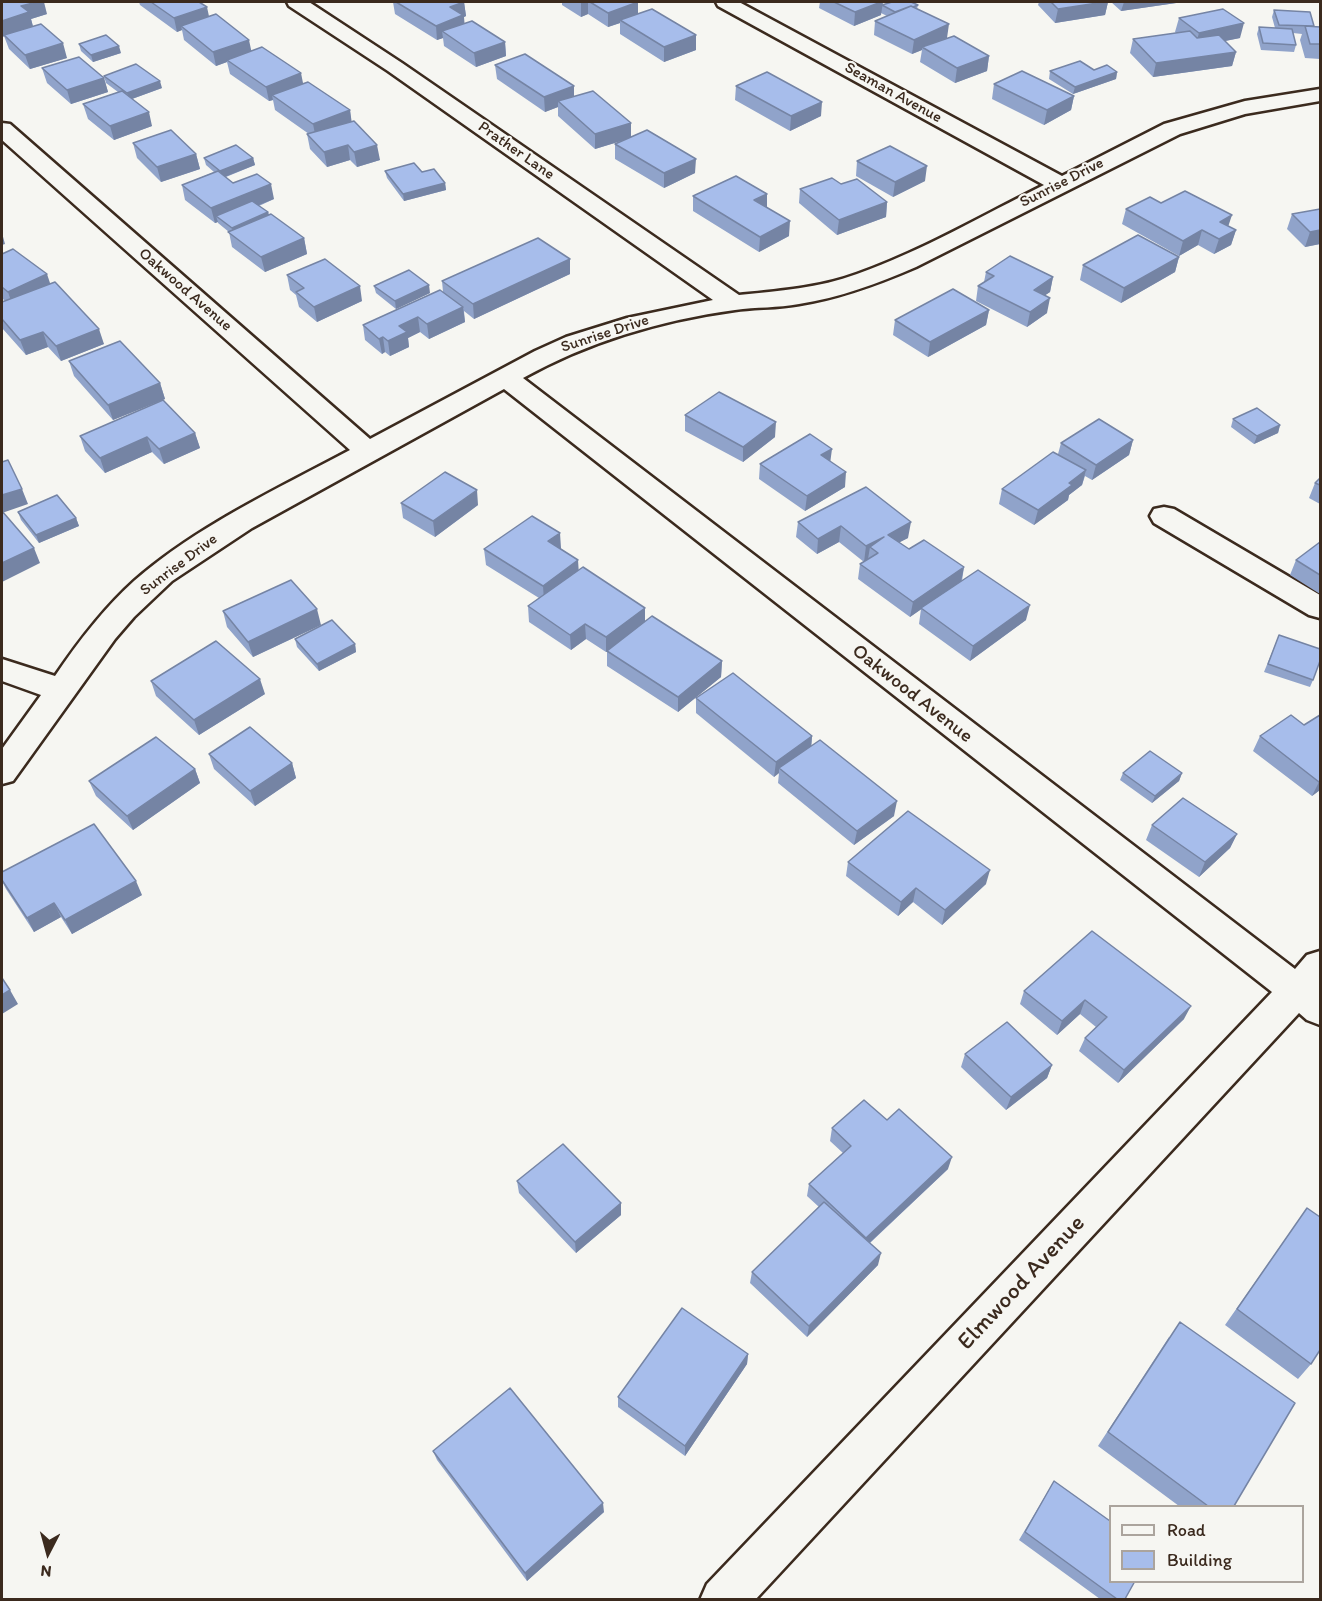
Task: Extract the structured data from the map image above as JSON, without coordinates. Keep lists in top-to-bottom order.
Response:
{
  "streets": {
    "street": [
      "Seaman Avenue",
      "Prather Lane",
      "Sunrise Drive",
      "Oakwood Avenue",
      "Elmwood Avenue"
    ]
  },
  "crossings": [
    ["Seaman Avenue", "Sunrise Drive"],
    ["Prather Lane", "Sunrise Drive"],
    ["Sunrise Drive", "Oakwood Avenue"],
    ["Oakwood Avenue", "Elmwood Avenue"]
  ],
  "legend": ["Road", "Building"],
  "north": "bottom"
}
